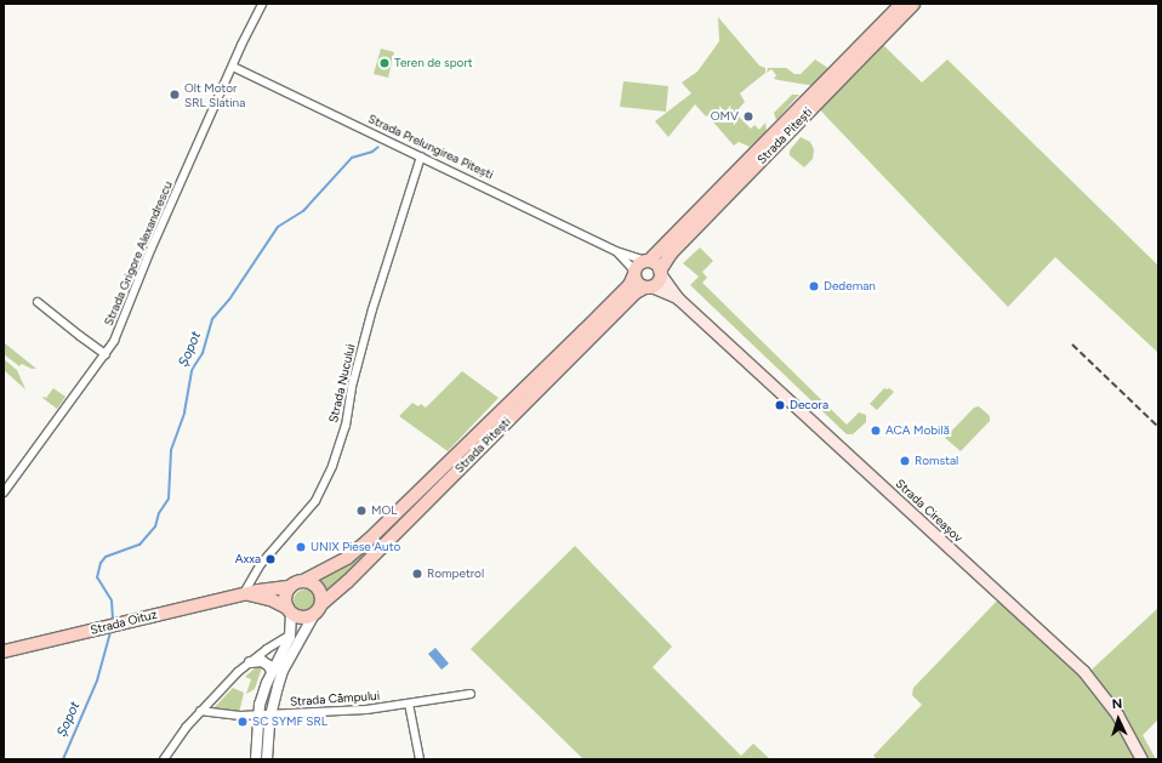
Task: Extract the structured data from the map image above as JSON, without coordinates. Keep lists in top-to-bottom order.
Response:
{
  "streets": {
    "main road": ["Strada Pitești", "Strada Cireașov", "Strada Oituz"],
    "street": [
      "Strada Prelungirea Pitești",
      "Strada Grigore Alexandrescu",
      "Strada Nucului",
      "Strada Câmpului"
    ]
  },
  "crossings": [
    ["Strada Pitești", "Strada Prelungirea Pitești"],
    ["Strada Pitești", "Strada Cireașov"],
    ["Strada Pitești", "Strada Oituz"],
    ["Strada Prelungirea Pitești", "Strada Grigore Alexandrescu"],
    ["Strada Prelungirea Pitești", "Strada Nucului"],
    ["Strada Prelungirea Pitești", "Strada Cireașov"],
    ["Strada Nucului", "Strada Oituz"]
  ],
  "water": ["Șopot"],
  "places": [
    "Teren de sport",
    "Olt Motor SRL Slatina",
    "OMV",
    "Dedeman",
    "Decora",
    "ACA Mobilă",
    "Romstal",
    "MOL",
    "UNIX Piese Auto",
    "Axxa",
    "Rompetrol",
    "SC SYMF SRL"
  ],
  "north": "top"
}
